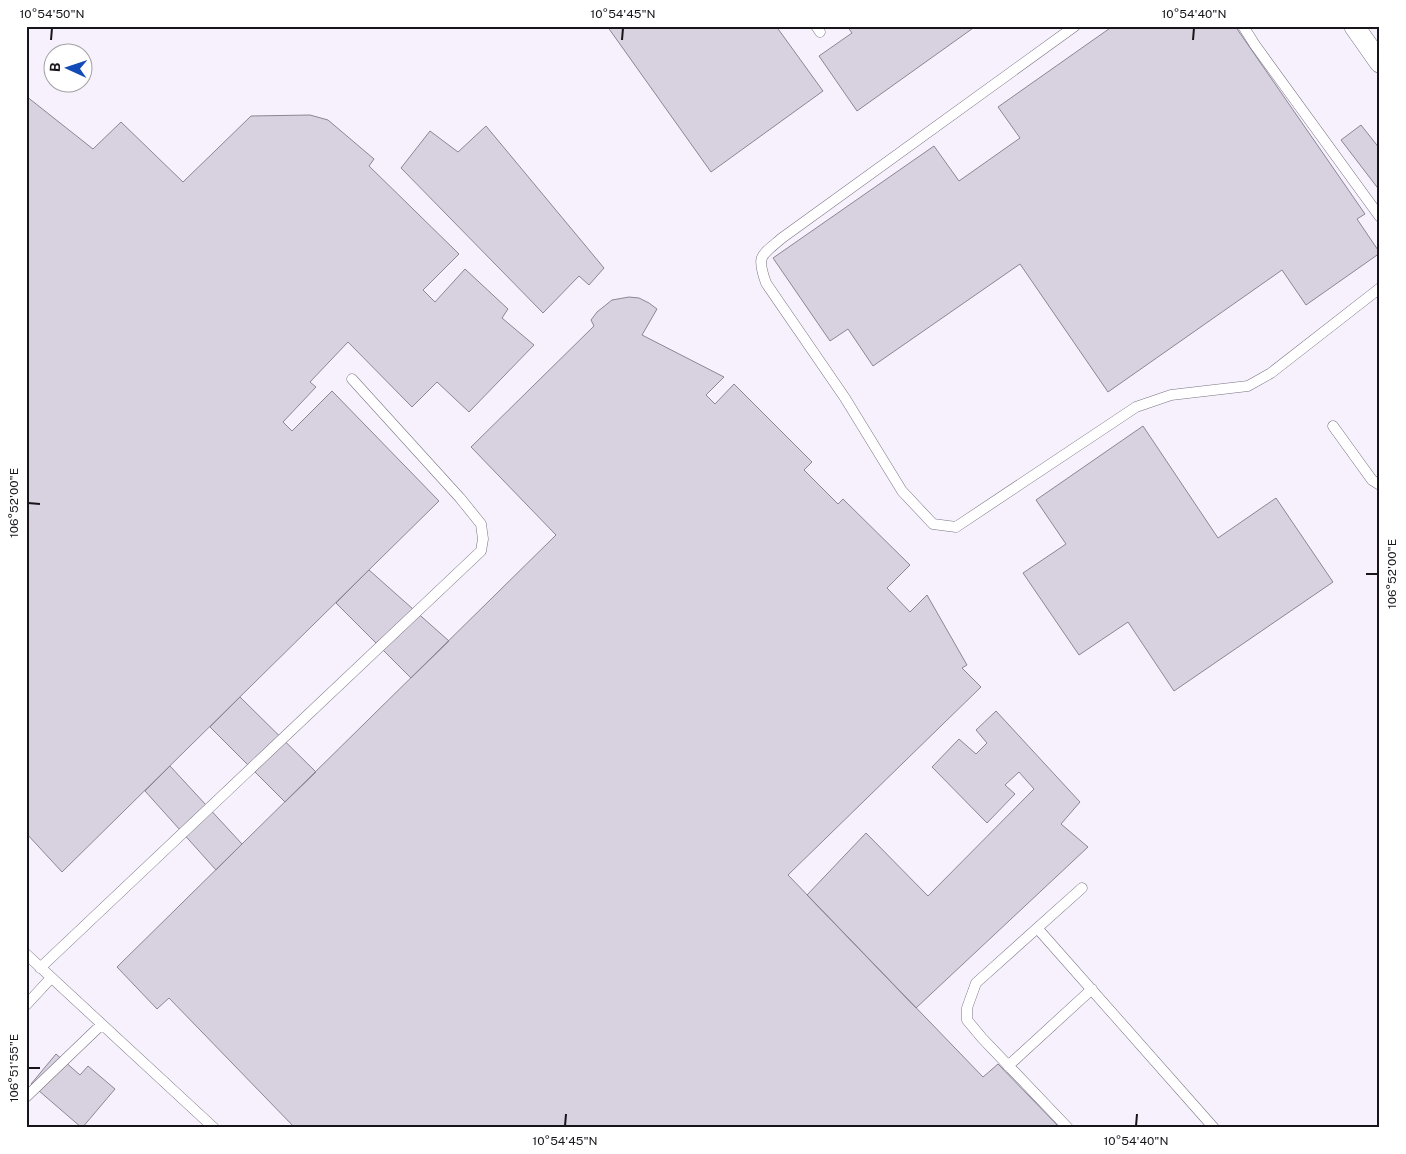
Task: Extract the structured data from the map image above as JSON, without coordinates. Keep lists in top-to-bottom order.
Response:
{
  "north": "left",
  "coordinates": [
    "10°54'50\"N",
    "10°54'45\"N",
    "10°54'40\"N",
    "106°52'00\"E",
    "106°51'55\"E"
  ]
}
